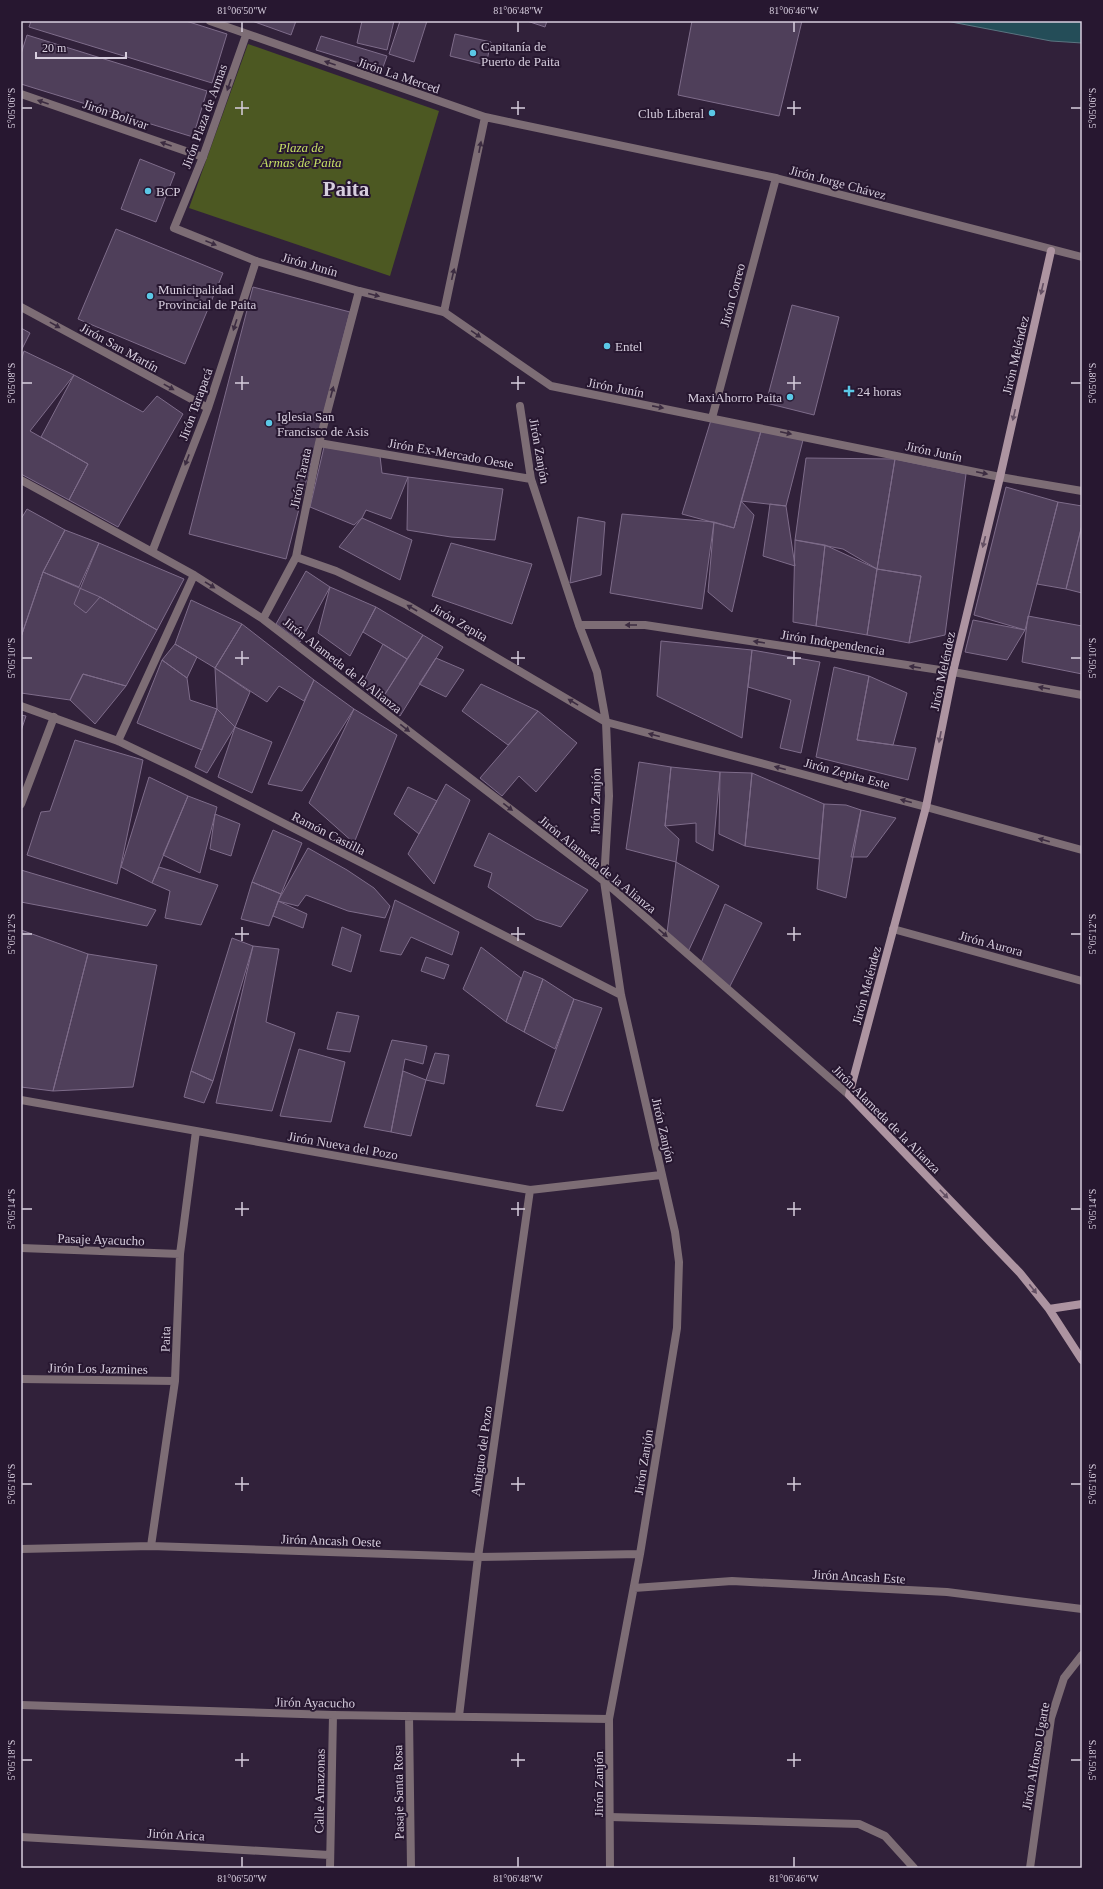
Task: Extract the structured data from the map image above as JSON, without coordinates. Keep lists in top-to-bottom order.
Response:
{
  "streets": {
    "main road": ["Jirón Meléndez", "Jirón Alameda de la Alianza"],
    "street": [
      "Jirón La Merced",
      "Jirón Bolívar",
      "Jirón Plaza de Armas",
      "Jirón Jorge Chávez",
      "Jirón Junín",
      "Jirón Correo",
      "Jirón San Martín",
      "Jirón Tarapacá",
      "Jirón Zanjón",
      "Jirón Ex-Mercado Oeste",
      "Jirón Tarata",
      "Jirón Zepita",
      "Jirón Independencia",
      "Jirón Zepita Este",
      "Ramón Castilla",
      "Jirón Aurora",
      "Jirón Nueva del Pozo",
      "Pasaje Ayacucho",
      "Paita",
      "Jirón Los Jazmines",
      "Antiguo del Pozo",
      "Jirón Ancash Oeste",
      "Jirón Ancash Este",
      "Jirón Ayacucho",
      "Jirón Alfonso Ugarte",
      "Calle Amazonas",
      "Pasaje Santa Rosa",
      "Jirón Arica"
    ]
  },
  "crossings": [
    ["Jirón La Merced", "Jirón Plaza de Armas"],
    ["Jirón La Merced", "Jirón Jorge Chávez"],
    ["Jirón Bolívar", "Jirón Plaza de Armas"],
    ["Jirón Plaza de Armas", "Jirón Junín"],
    ["Jirón Jorge Chávez", "Jirón Correo"],
    ["Jirón Jorge Chávez", "Jirón Meléndez"],
    ["Jirón Junín", "Jirón Correo"],
    ["Jirón Junín", "Jirón Meléndez"],
    ["Jirón Junín", "Jirón Tarapacá"],
    ["Jirón Junín", "Jirón Tarata"],
    ["Jirón San Martín", "Jirón Tarapacá"],
    ["Jirón Meléndez", "Jirón Independencia"],
    ["Jirón Meléndez", "Jirón Alameda de la Alianza"],
    ["Jirón Meléndez", "Jirón Zepita Este"],
    ["Jirón Meléndez", "Jirón Aurora"],
    ["Jirón Tarapacá", "Jirón Alameda de la Alianza"],
    ["Jirón Zanjón", "Jirón Ex-Mercado Oeste"],
    ["Jirón Zanjón", "Jirón Zepita"],
    ["Jirón Zanjón", "Jirón Independencia"],
    ["Jirón Zanjón", "Jirón Alameda de la Alianza"],
    ["Jirón Zanjón", "Jirón Zepita Este"],
    ["Jirón Zanjón", "Ramón Castilla"],
    ["Jirón Zanjón", "Jirón Nueva del Pozo"],
    ["Jirón Zanjón", "Jirón Ancash Oeste"],
    ["Jirón Zanjón", "Jirón Ancash Este"],
    ["Jirón Zanjón", "Jirón Ayacucho"],
    ["Jirón Ex-Mercado Oeste", "Jirón Tarata"],
    ["Jirón Tarata", "Jirón Zepita"],
    ["Jirón Tarata", "Jirón Alameda de la Alianza"],
    ["Jirón Zepita", "Jirón Zepita Este"],
    ["Jirón Nueva del Pozo", "Paita"],
    ["Jirón Nueva del Pozo", "Antiguo del Pozo"],
    ["Pasaje Ayacucho", "Paita"],
    ["Paita", "Jirón Los Jazmines"],
    ["Paita", "Jirón Ancash Oeste"],
    ["Antiguo del Pozo", "Jirón Ancash Oeste"],
    ["Antiguo del Pozo", "Jirón Ayacucho"],
    ["Jirón Ayacucho", "Calle Amazonas"],
    ["Jirón Ayacucho", "Pasaje Santa Rosa"],
    ["Calle Amazonas", "Jirón Arica"]
  ],
  "one_way": [
    "Jirón La Merced",
    "Jirón Bolívar",
    "Jirón Plaza de Armas",
    "Jirón Junín",
    "Jirón San Martín",
    "Jirón Meléndez",
    "Jirón Tarapacá",
    "Jirón Tarata",
    "Jirón Zepita",
    "Jirón Independencia",
    "Jirón Alameda de la Alianza",
    "Jirón Zepita Este"
  ],
  "districts": ["Paita"],
  "parks": ["Plaza de Armas de Paita"],
  "places": {
    "other": [
      "Capitanía de Puerto de Paita",
      "Club Liberal",
      "BCP",
      "Municipalidad Provincial de Paita",
      "Entel",
      "MaxiAhorro Paita",
      "Iglesia San Francisco de Asis"
    ],
    "health": ["24 horas"]
  },
  "scale_bar": "20 m",
  "coordinates": [
    "81°06'50\"W",
    "81°06'48\"W",
    "81°06'46\"W",
    "5°05'06\"S",
    "5°05'08\"S",
    "5°05'10\"S",
    "5°05'12\"S",
    "5°05'14\"S",
    "5°05'16\"S",
    "5°05'18\"S"
  ]
}
